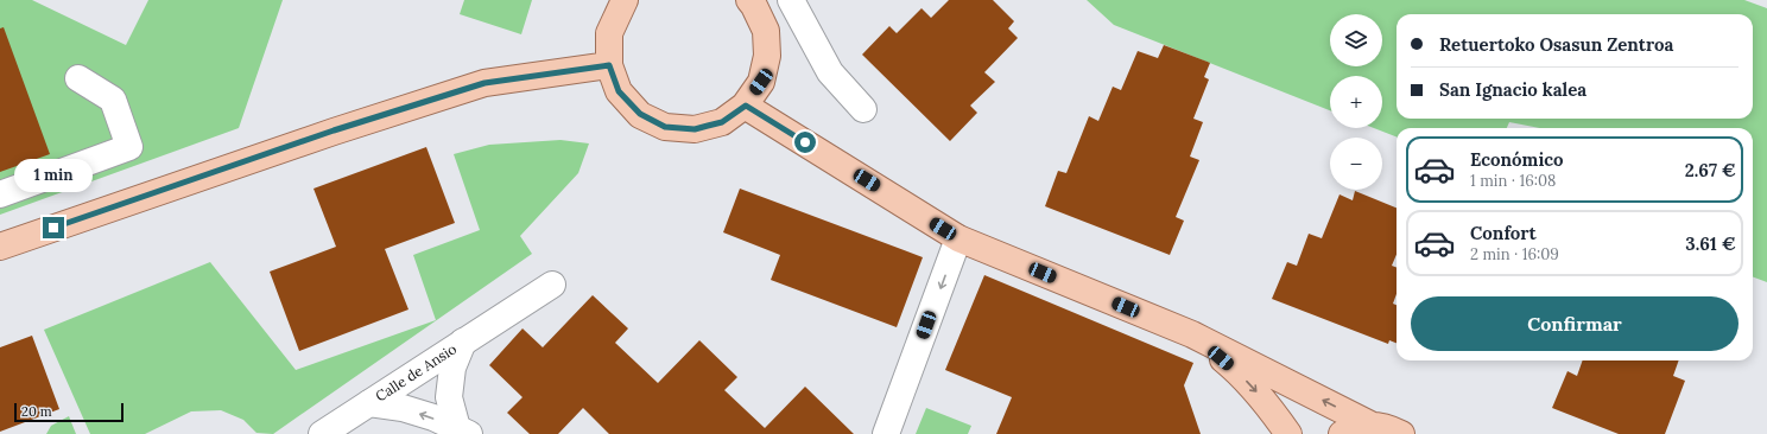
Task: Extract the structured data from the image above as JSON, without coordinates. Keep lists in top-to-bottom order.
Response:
{
  "streets": {
    "street": ["Calle de Ansio"]
  },
  "scale_bar": "20 m",
  "page": {
    "map_buttons": ["+", "−"],
    "banner": ["Retuertoko Osasun Zentroa", "San Ignacio kalea"],
    "list": [
      {
        "name": "Económico",
        "note": "1 min · 16:08",
        "value": "2.67 €"
      },
      {
        "name": "Confort",
        "note": "2 min · 16:09",
        "value": "3.61 €"
      }
    ],
    "bubble": "1 min",
    "buttons": "Confirmar",
    "scale": "20 m"
  }
}
